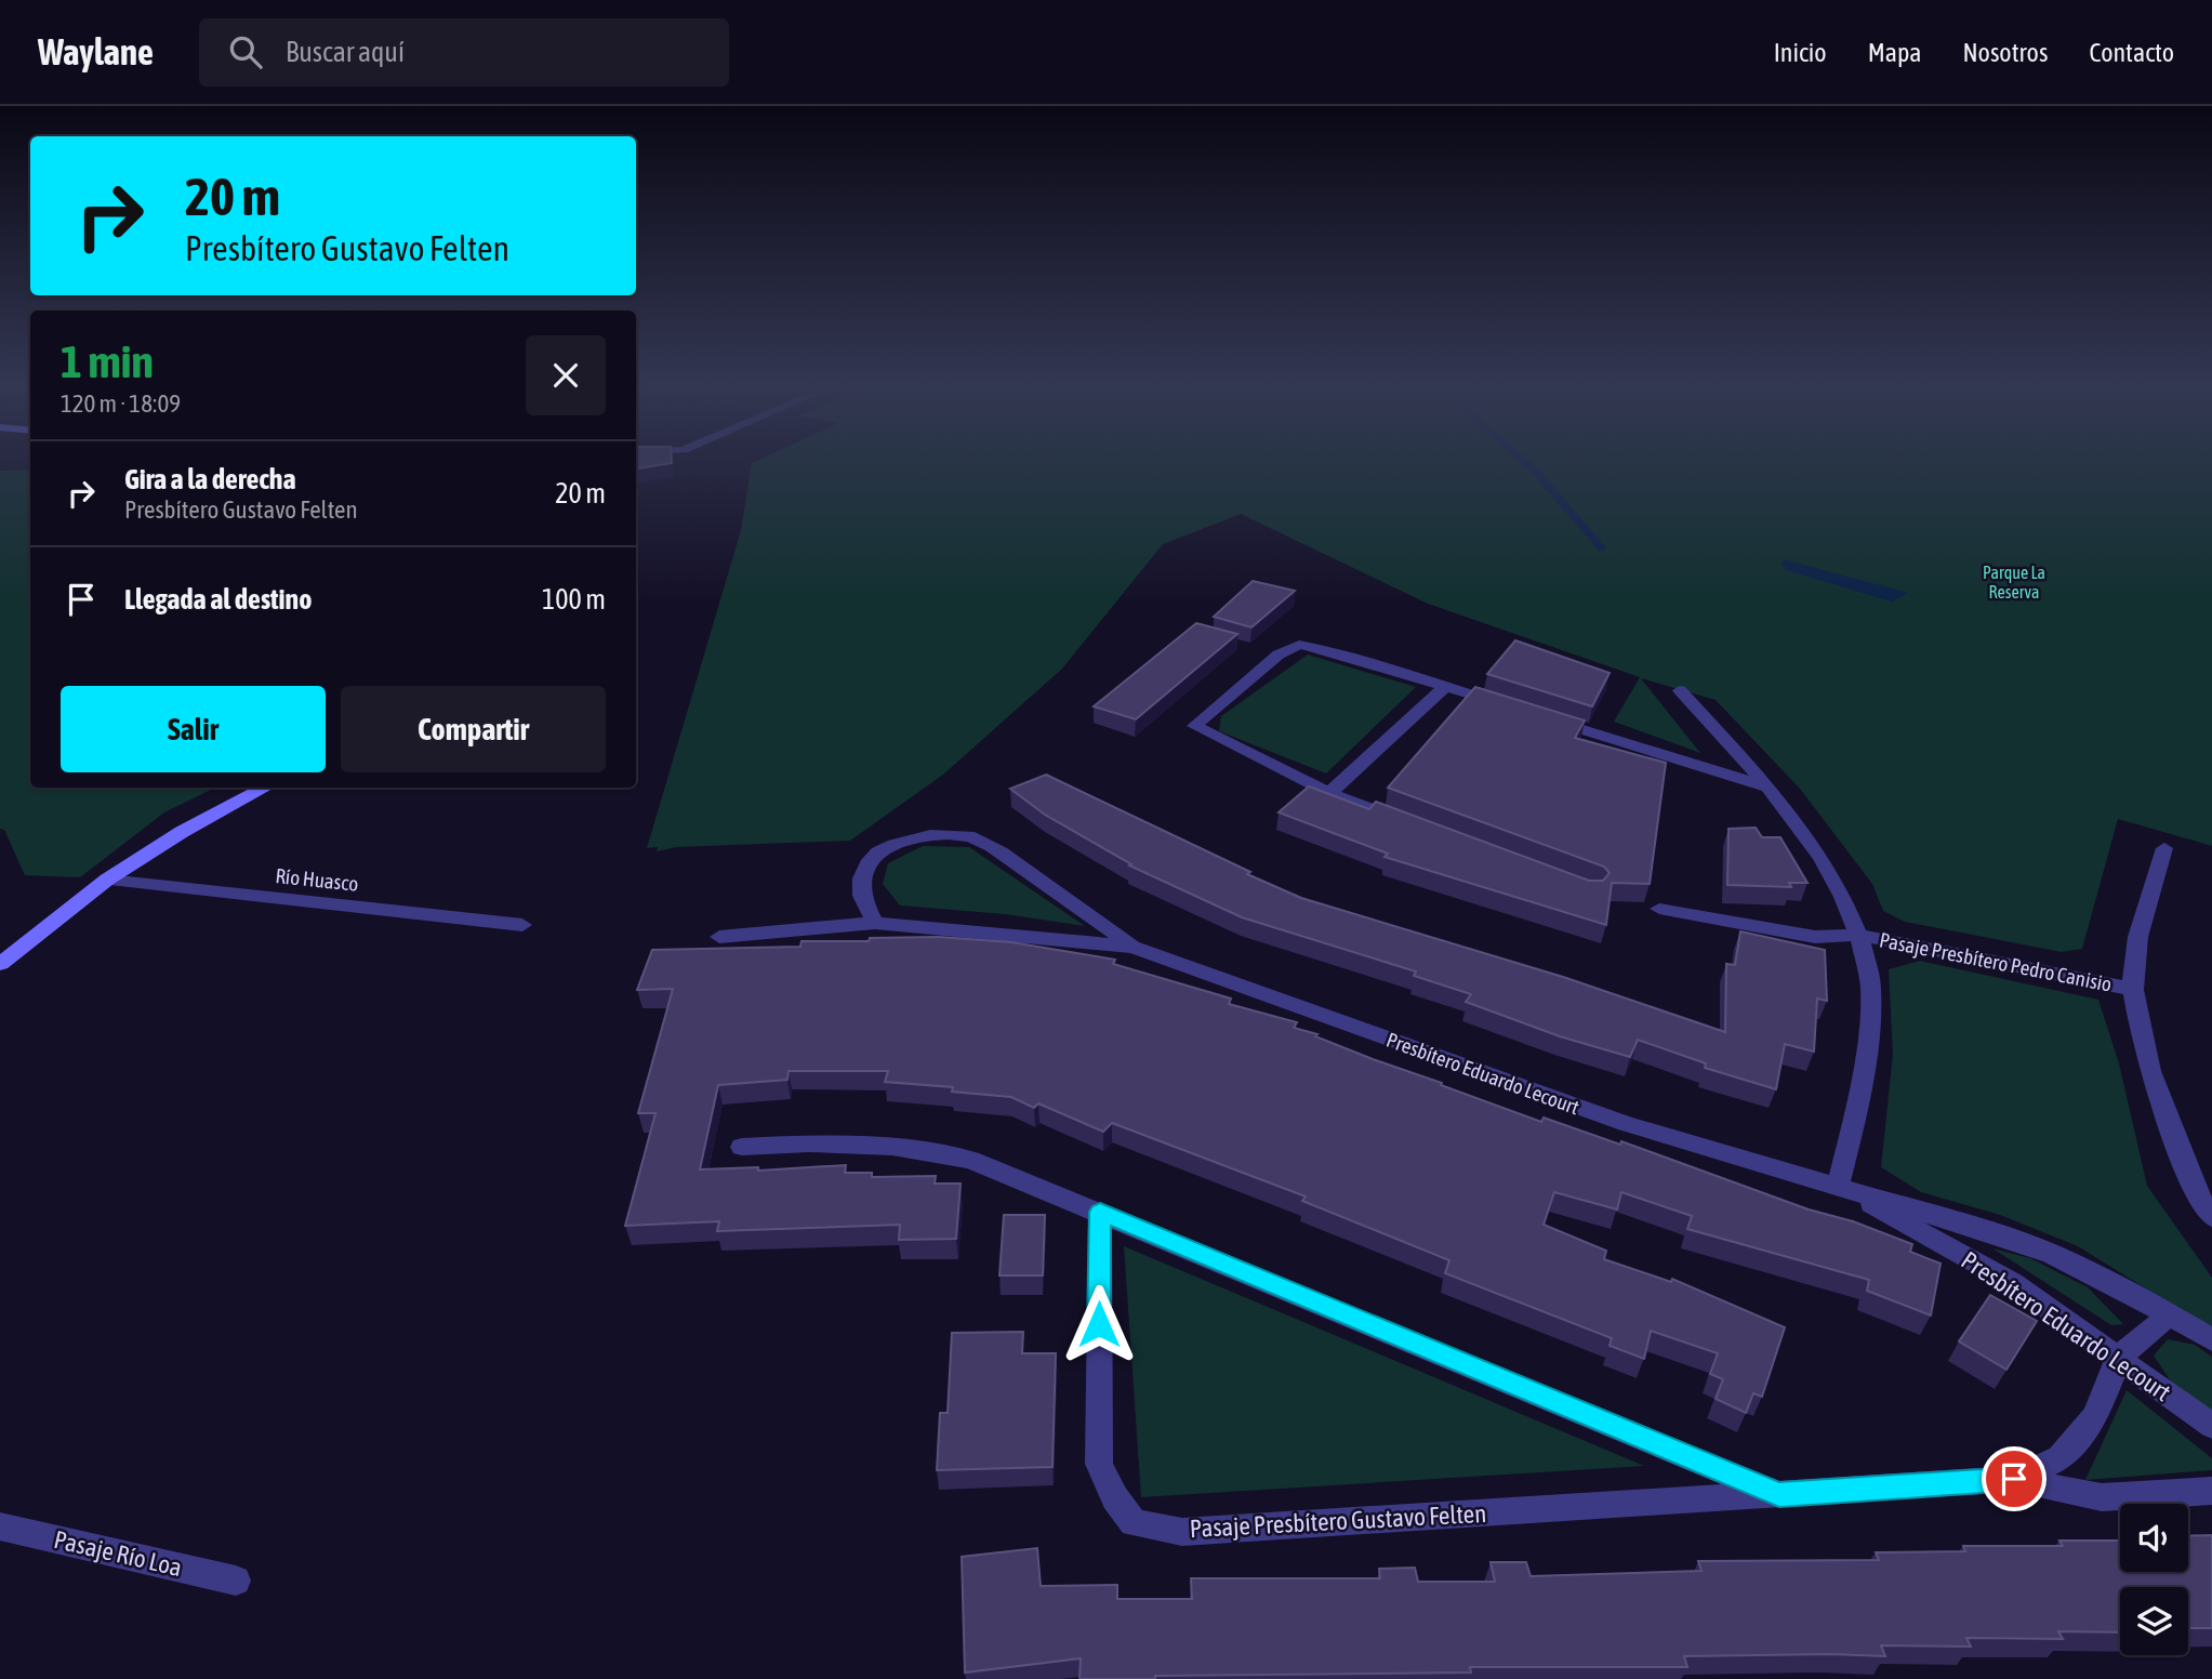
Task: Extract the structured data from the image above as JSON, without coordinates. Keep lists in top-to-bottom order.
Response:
{
  "streets": {
    "street": [
      "Río Huasco",
      "Pasaje Presbítero Pedro Canisio",
      "Presbítero Eduardo Lecourt",
      "Pasaje Presbítero Gustavo Felten",
      "Pasaje Río Loa"
    ]
  },
  "parks": ["Parque La Reserva"],
  "page": {
    "header": "Waylane",
    "search": "Buscar aquí",
    "nav": [
      "Inicio",
      "Mapa",
      "Nosotros",
      "Contacto"
    ],
    "turn": ["20 m", "Presbítero Gustavo Felten"],
    "heading": ["1 min", "120 m · 18:09"],
    "list": [
      {
        "name": "Gira a la derecha",
        "note": "Presbítero Gustavo Felten",
        "value": "20 m"
      },
      {
        "name": "Llegada al destino",
        "value": "100 m"
      }
    ],
    "buttons": ["Salir", "Compartir"]
  }
}
